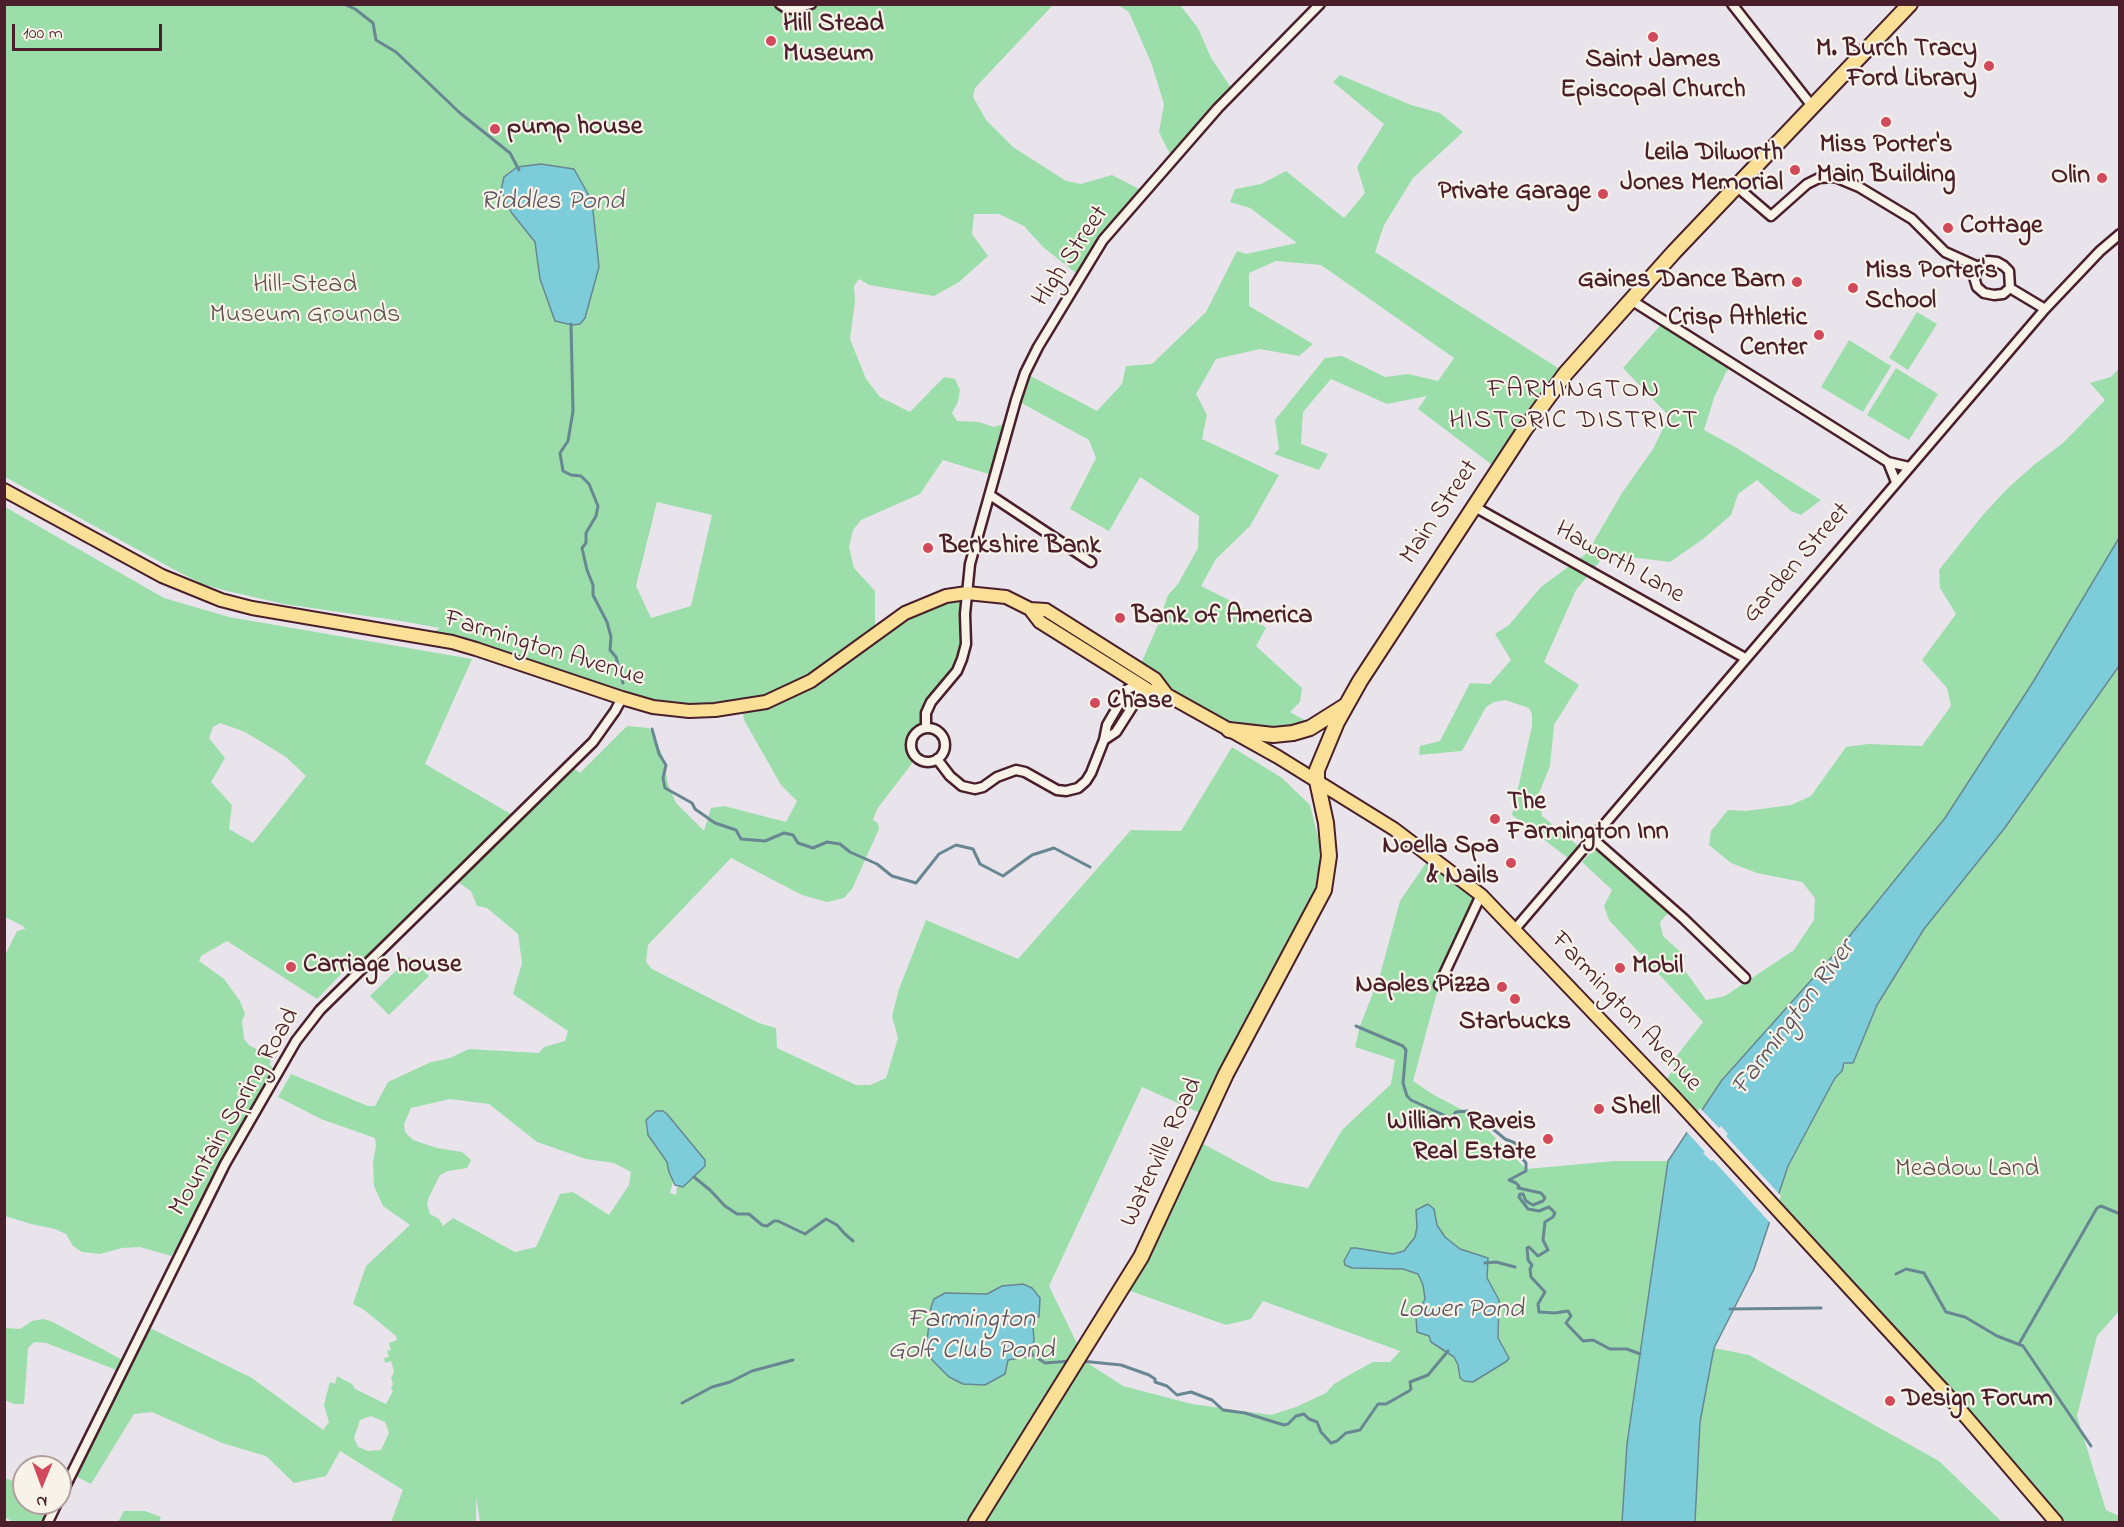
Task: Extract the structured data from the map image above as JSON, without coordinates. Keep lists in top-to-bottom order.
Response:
{
  "streets": {
    "highway": ["Main Street", "Waterville Road"],
    "main road": ["Farmington Avenue"],
    "street": [
      "High Street",
      "Haworth Lane",
      "Garden Street",
      "Mountain Spring Road"
    ]
  },
  "crossings": [
    ["High Street", "Farmington Avenue"],
    ["Main Street", "Haworth Lane"],
    ["Main Street", "Farmington Avenue"],
    ["Main Street", "Waterville Road"],
    ["Haworth Lane", "Garden Street"],
    ["Garden Street", "Farmington Avenue"],
    ["Farmington Avenue", "Mountain Spring Road"],
    ["Farmington Avenue", "Waterville Road"]
  ],
  "districts": ["FARMINGTON HISTORIC DISTRICT"],
  "water": [
    "Riddles Pond",
    "Farmington River",
    "Lower Pond",
    "Farmington Golf Club Pond"
  ],
  "parks": ["Hill-Stead Museum Grounds", "Meadow Land"],
  "places": [
    "Saint James Episcopal Church",
    "Hill Stead Museum",
    "M. Burch Tracy Ford Library",
    "Miss Porter's Main Building",
    "pump house",
    "Leila Dilworth Jones Memorial",
    "Olin",
    "Private Garage",
    "Cottage",
    "Gaines Dance Barn",
    "Miss Porter's School",
    "Crisp Athletic Center",
    "Berkshire Bank",
    "Bank of America",
    "Chase",
    "The Farmington Inn",
    "Noella Spa & Nails",
    "Carriage house",
    "Mobil",
    "Naples Pizza",
    "Starbucks",
    "Shell",
    "William Raveis Real Estate",
    "Design Forum"
  ],
  "scale_bar": "100 m",
  "north": "bottom"
}
